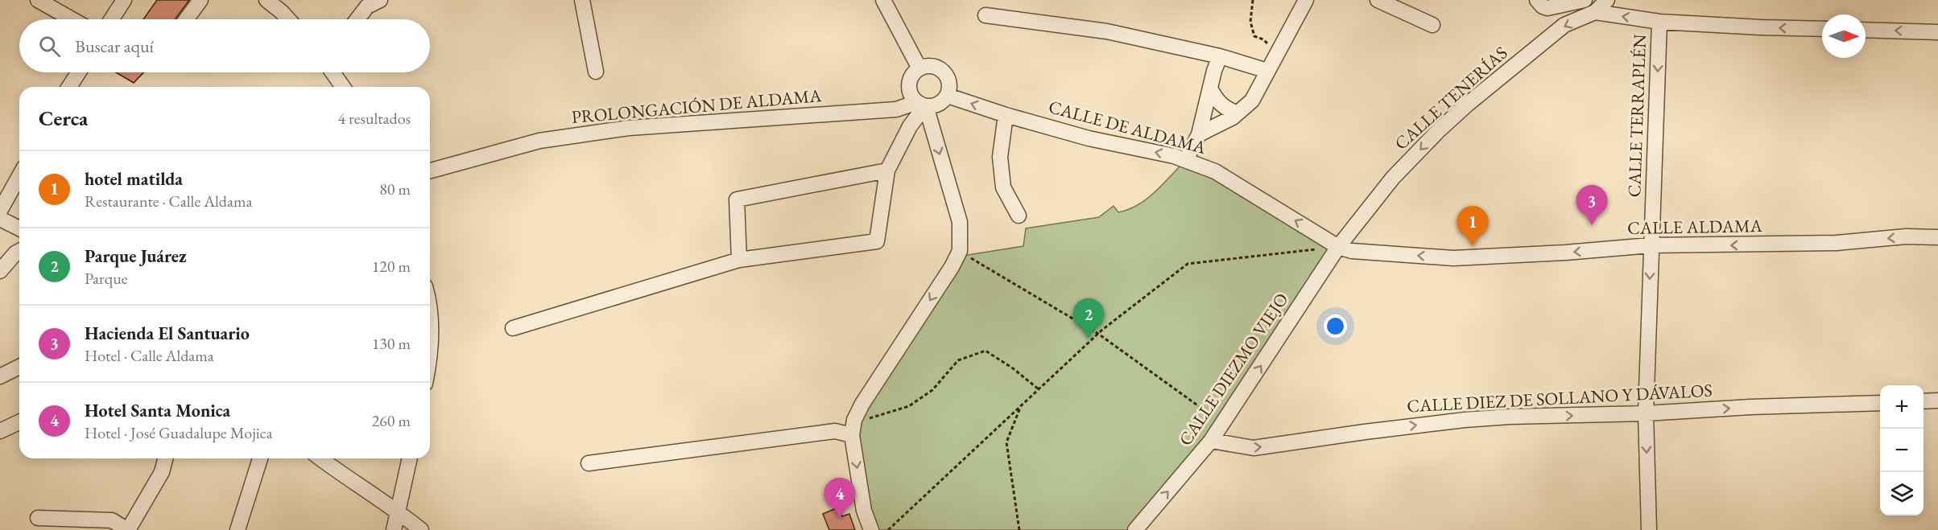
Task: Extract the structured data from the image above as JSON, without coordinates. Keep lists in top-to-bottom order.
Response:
{
  "streets": {
    "street": [
      "CALLE TENERÍAS",
      "PROLONGACIÓN DE ALDAMA",
      "CALLE TERRAPLÉN",
      "CALLE DE ALDAMA",
      "CALLE ALDAMA",
      "CALLE DIEZMO VIEJO",
      "CALLE DIEZ DE SOLLANO Y DÁVALOS"
    ]
  },
  "crossings": [
    ["CALLE TENERÍAS", "CALLE DE ALDAMA"],
    ["CALLE TENERÍAS", "CALLE ALDAMA"],
    ["CALLE TENERÍAS", "CALLE DIEZMO VIEJO"],
    ["PROLONGACIÓN DE ALDAMA", "CALLE DE ALDAMA"],
    ["CALLE TERRAPLÉN", "CALLE ALDAMA"],
    ["CALLE TERRAPLÉN", "CALLE DIEZ DE SOLLANO Y DÁVALOS"],
    ["CALLE DE ALDAMA", "CALLE ALDAMA"],
    ["CALLE DE ALDAMA", "CALLE DIEZMO VIEJO"],
    ["CALLE ALDAMA", "CALLE DIEZMO VIEJO"],
    ["CALLE DIEZMO VIEJO", "CALLE DIEZ DE SOLLANO Y DÁVALOS"]
  ],
  "one_way": [
    "CALLE TENERÍAS",
    "CALLE TERRAPLÉN",
    "CALLE ALDAMA",
    "CALLE DIEZMO VIEJO",
    "CALLE DIEZ DE SOLLANO Y DÁVALOS"
  ],
  "north": "right",
  "page": {
    "search": "Buscar aquí",
    "heading": ["Cerca", "4 resultados"],
    "list": [
      {
        "mark": "1",
        "name": "hotel matilda",
        "note": "Restaurante · Calle Aldama",
        "value": "80 m"
      },
      {
        "mark": "2",
        "name": "Parque Juárez",
        "note": "Parque",
        "value": "120 m"
      },
      {
        "mark": "3",
        "name": "Hacienda El Santuario",
        "note": "Hotel · Calle Aldama",
        "value": "130 m"
      },
      {
        "mark": "4",
        "name": "Hotel Santa Monica",
        "note": "Hotel · José Guadalupe Mojica",
        "value": "260 m"
      }
    ],
    "pins": [
      "3",
      "1",
      "2",
      "4"
    ],
    "map_buttons": ["+", "−"]
  }
}
